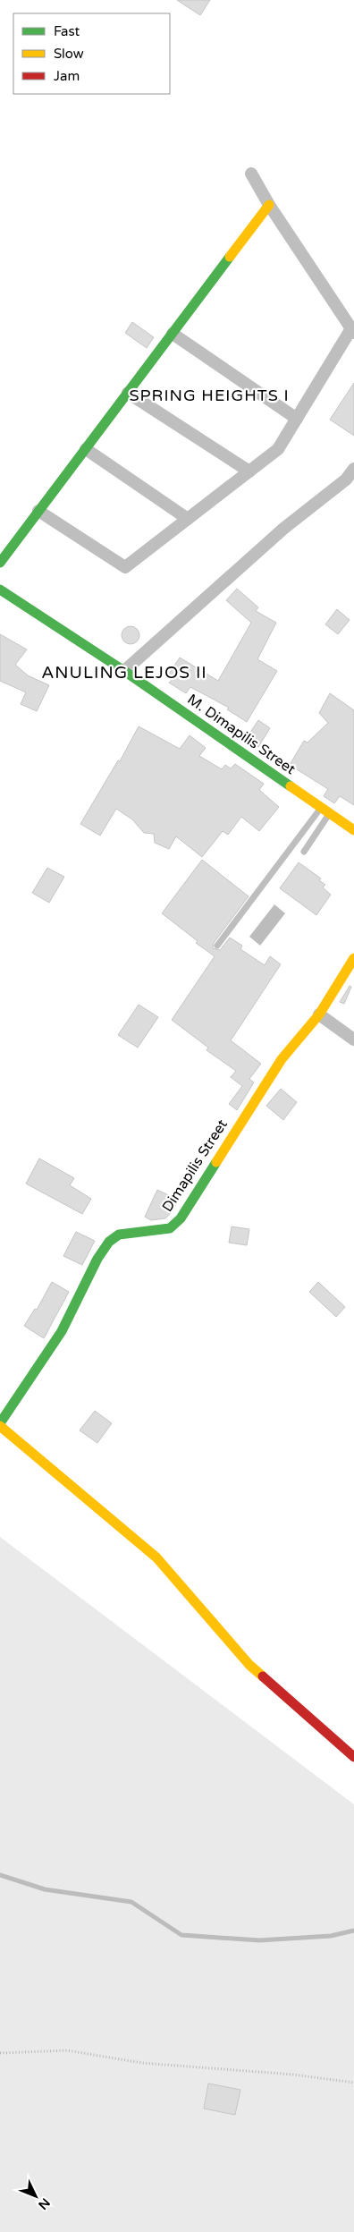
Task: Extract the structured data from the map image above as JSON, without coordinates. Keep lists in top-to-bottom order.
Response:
{
  "streets": {
    "street": ["M. Dimapilis Street", "Dimapilis Street"]
  },
  "districts": ["SPRING HEIGHTS I", "ANULING LEJOS II"],
  "legend": ["Fast", "Slow", "Jam"],
  "north": "bottom right"
}
